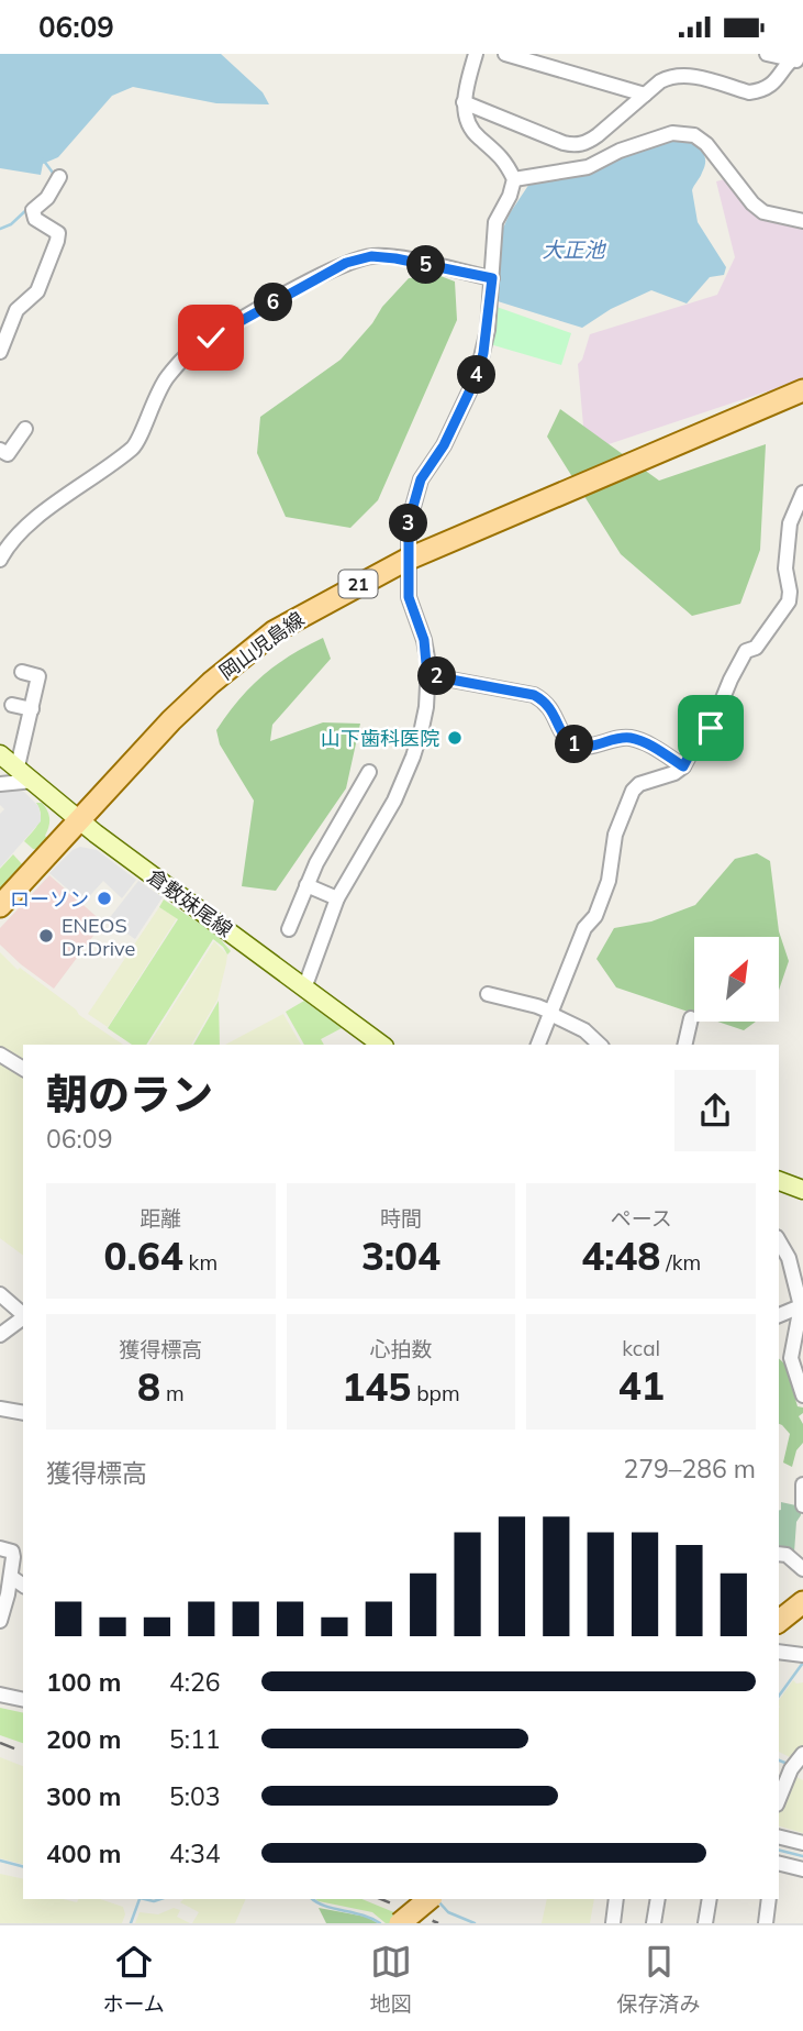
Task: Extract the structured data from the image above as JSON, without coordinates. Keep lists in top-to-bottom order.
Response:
{
  "streets": {
    "main road": ["21", "岡山児島線", "倉敷妹尾線"]
  },
  "crossings": [
    ["岡山児島線", "倉敷妹尾線"]
  ],
  "water": ["大正池"],
  "places": ["山下歯科医院", "ローソン", "ENEOS Dr.Drive"],
  "north": "top right",
  "page": {
    "status": "06:09",
    "pins": [
      "5",
      "6",
      "4",
      "3",
      "2",
      "1"
    ],
    "heading": ["朝のラン", "06:09"],
    "stats": [
      ["距離", "0.64 km"],
      ["時間", "3:04"],
      ["ペース", "4:48 /km"],
      ["獲得標高", "8 m"],
      ["心拍数", "145 bpm"],
      ["kcal", "41"]
    ],
    "chart": ["獲得標高", "279–286 m"],
    "list": [
      {
        "name": "100 m",
        "note": "4:26"
      },
      {
        "name": "200 m",
        "note": "5:11"
      },
      {
        "name": "300 m",
        "note": "5:03"
      },
      {
        "name": "400 m",
        "note": "4:34"
      }
    ],
    "tabs": ["ホーム", "地図", "保存済み"]
  }
}
